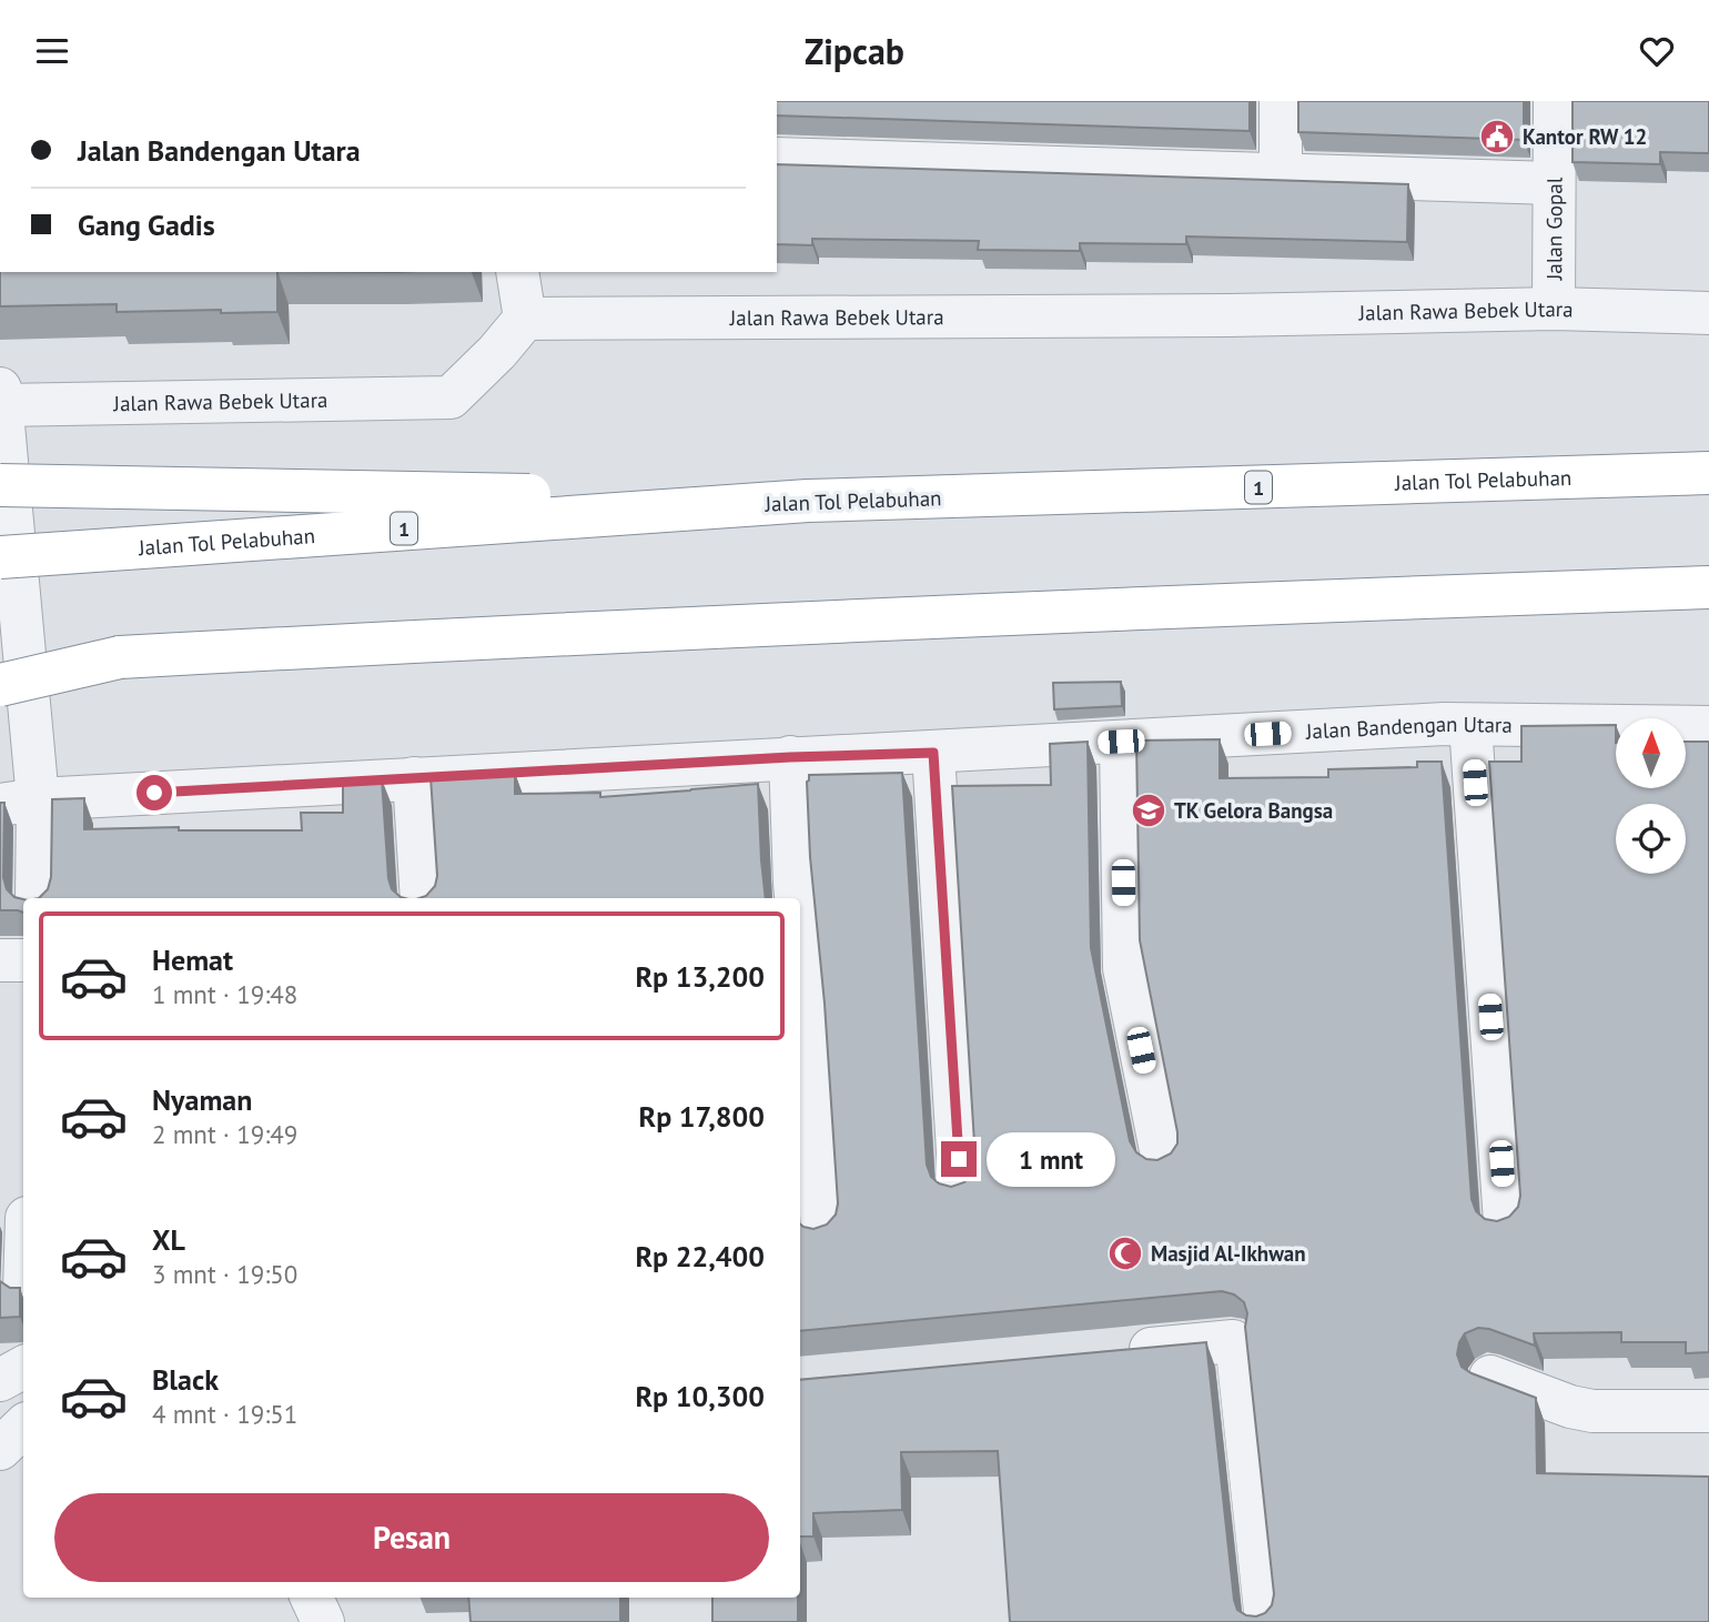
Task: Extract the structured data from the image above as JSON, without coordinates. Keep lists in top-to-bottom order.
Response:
{
  "streets": {
    "highway": ["Jalan Tol Pelabuhan", "1"],
    "street": ["Jalan Gopal", "Jalan Rawa Bebek Utara", "Jalan Bandengan Utara"]
  },
  "crossings": [
    ["Jalan Gopal", "Jalan Rawa Bebek Utara"]
  ],
  "places": {
    "public building": ["Kantor RW 12"],
    "school or university": ["TK Gelora Bangsa"],
    "mosque": ["Masjid Al-Ikhwan"]
  },
  "north": "top",
  "page": {
    "header": "Zipcab",
    "banner": ["Jalan Bandengan Utara", "Gang Gadis"],
    "list": [
      {
        "name": "Hemat",
        "note": "1 mnt · 19:48",
        "value": "Rp 13,200"
      },
      {
        "name": "Nyaman",
        "note": "2 mnt · 19:49",
        "value": "Rp 17,800"
      },
      {
        "name": "XL",
        "note": "3 mnt · 19:50",
        "value": "Rp 22,400"
      },
      {
        "name": "Black",
        "note": "4 mnt · 19:51",
        "value": "Rp 10,300"
      }
    ],
    "bubble": "1 mnt",
    "buttons": "Pesan"
  }
}
